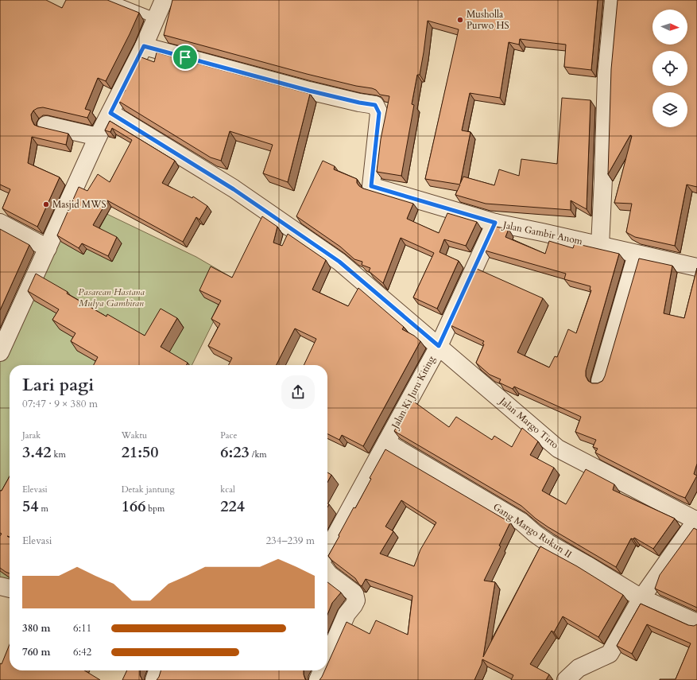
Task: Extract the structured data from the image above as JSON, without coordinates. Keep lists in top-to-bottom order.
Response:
{
  "streets": {
    "street": [
      "Jalan Gambir Anom",
      "Jalan Ki Juru Kiting",
      "Jalan Margo Tirto",
      "Gang Margo Rukun II"
    ]
  },
  "crossings": [
    ["Jalan Gambir Anom", "Jalan Ki Juru Kiting"],
    ["Jalan Ki Juru Kiting", "Jalan Margo Tirto"],
    ["Jalan Ki Juru Kiting", "Gang Margo Rukun II"]
  ],
  "parks": ["Pasarean Hastana Mulya Gambiran"],
  "places": ["Musholla Purwo HS", "Masjid MWS"],
  "north": "right",
  "page": {
    "heading": ["Lari pagi", "07:47 · 9 × 380 m"],
    "stats": [
      ["Jarak", "3.42 km"],
      ["Waktu", "21:50"],
      ["Pace", "6:23 /km"],
      ["Elevasi", "54 m"],
      ["Detak jantung", "166 bpm"],
      ["kcal", "224"]
    ],
    "chart": ["Elevasi", "234–239 m"],
    "list": [
      {
        "name": "380 m",
        "note": "6:11"
      },
      {
        "name": "760 m",
        "note": "6:42"
      }
    ]
  }
}
